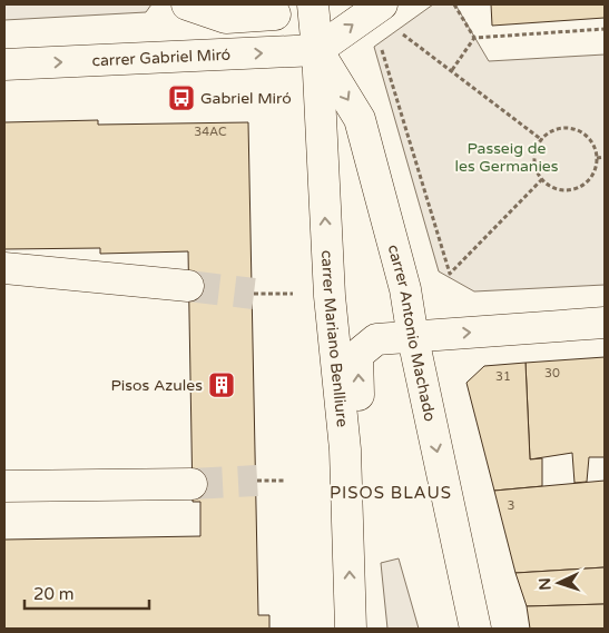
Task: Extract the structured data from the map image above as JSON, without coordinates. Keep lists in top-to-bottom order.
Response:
{
  "streets": {
    "street": ["carrer Gabriel Miró", "carrer Antonio Machado", "carrer Mariano Benlliure"]
  },
  "crossings": [
    ["carrer Gabriel Miró", "carrer Antonio Machado"],
    ["carrer Gabriel Miró", "carrer Mariano Benlliure"],
    ["carrer Antonio Machado", "carrer Mariano Benlliure"]
  ],
  "one_way": ["carrer Antonio Machado", "carrer Mariano Benlliure"],
  "districts": ["PISOS BLAUS"],
  "parks": ["Passeig de les Germanies"],
  "places": {
    "bus stop": ["Gabriel Miró"],
    "building": ["Pisos Azules"]
  },
  "house_numbers": [
    "34AC",
    "30",
    "31",
    "3"
  ],
  "scale_bar": "20 m",
  "north": "left"
}
